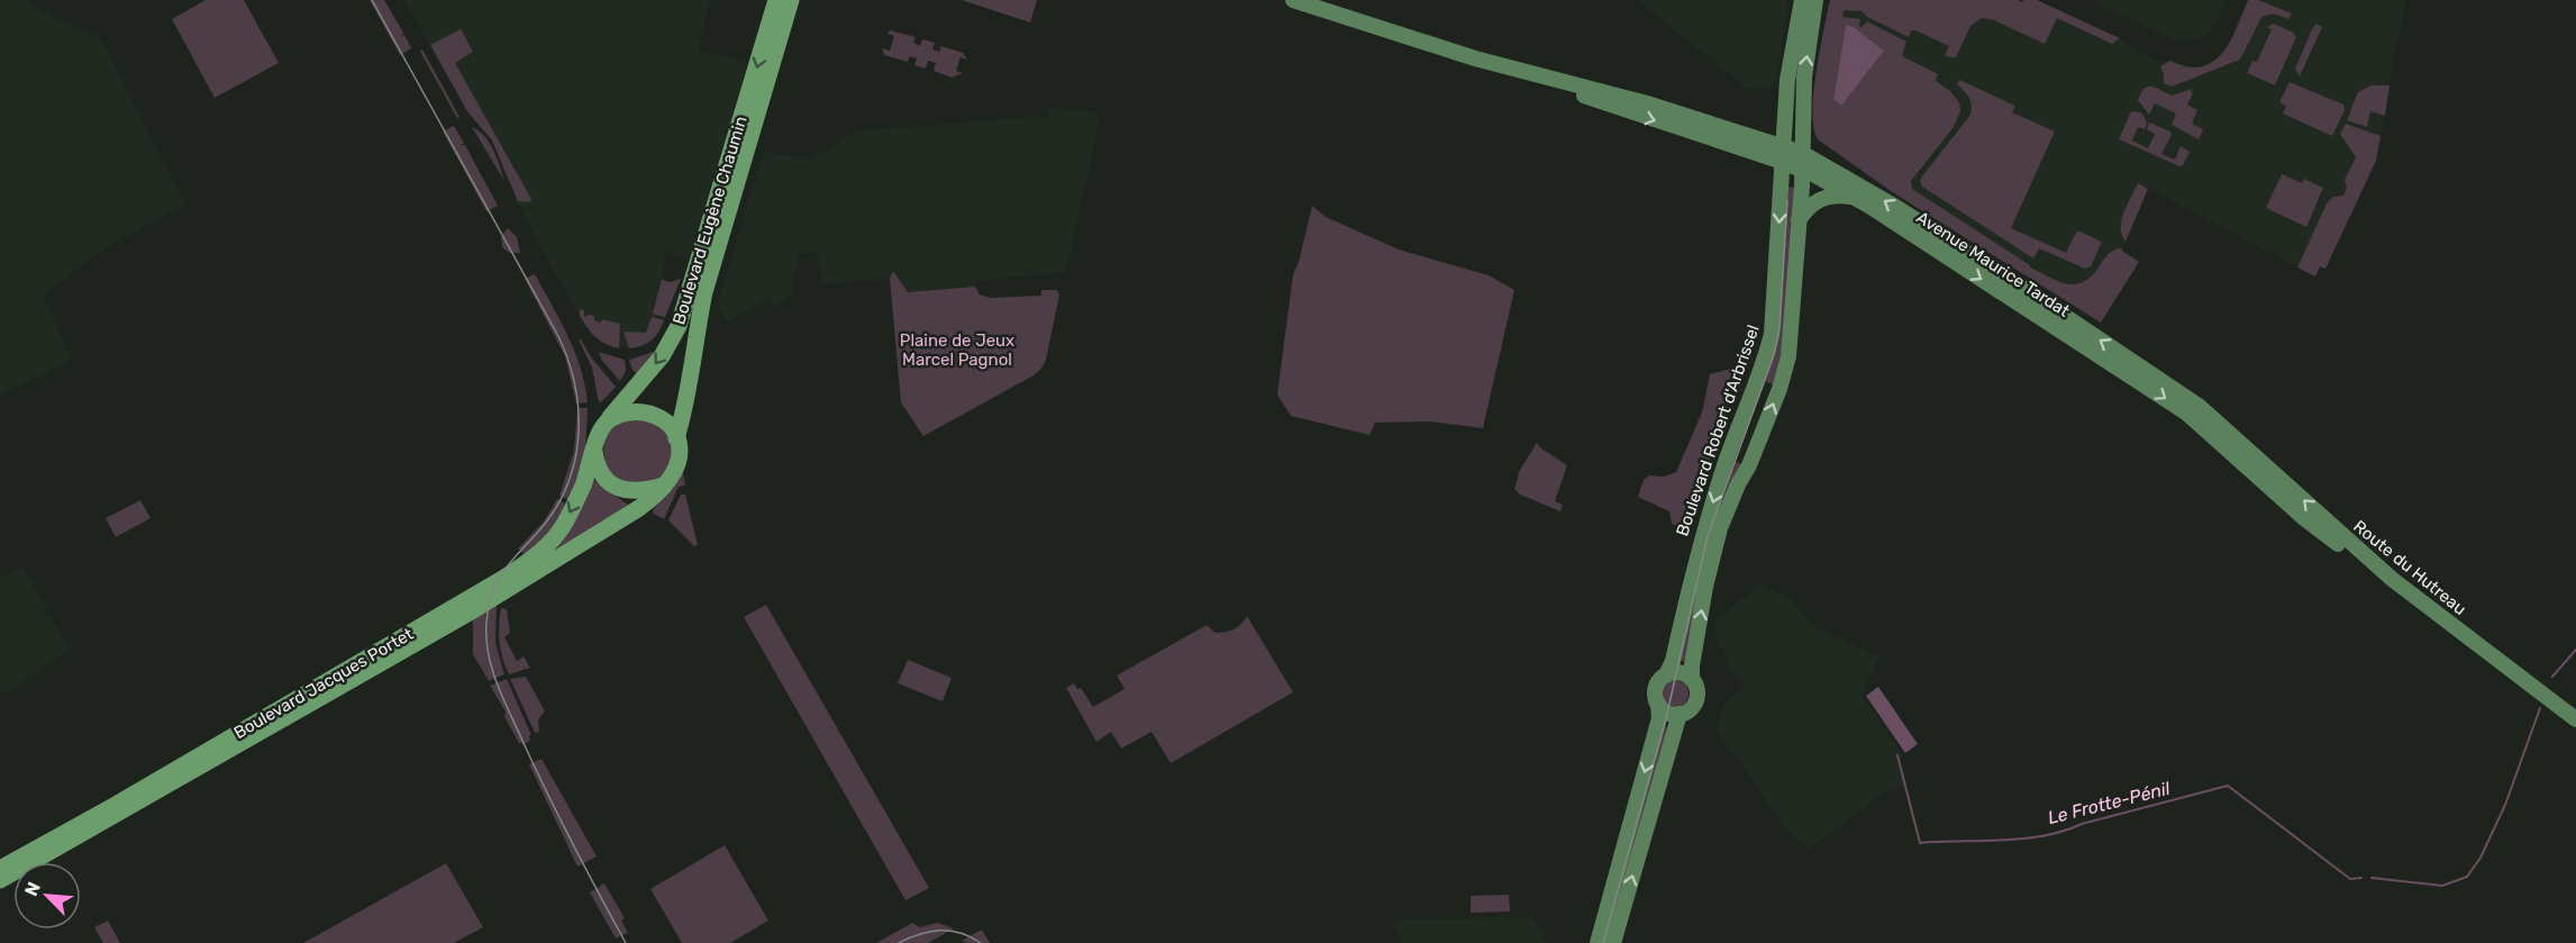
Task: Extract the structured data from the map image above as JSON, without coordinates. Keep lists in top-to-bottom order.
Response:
{
  "streets": {
    "main road": ["Boulevard Eugène Chaumin", "Boulevard Jacques Portet"],
    "street": ["Avenue Maurice Tardat", "Boulevard Robert d'Arbrissel", "Route du Hutreau"]
  },
  "crossings": [
    ["Boulevard Eugène Chaumin", "Boulevard Jacques Portet"],
    ["Avenue Maurice Tardat", "Boulevard Robert d'Arbrissel"],
    ["Avenue Maurice Tardat", "Route du Hutreau"]
  ],
  "one_way": ["Route du Hutreau"],
  "water": ["Le Frotte-Pénil"],
  "parks": ["Plaine de Jeux Marcel Pagnol"],
  "north": "top left"
}
